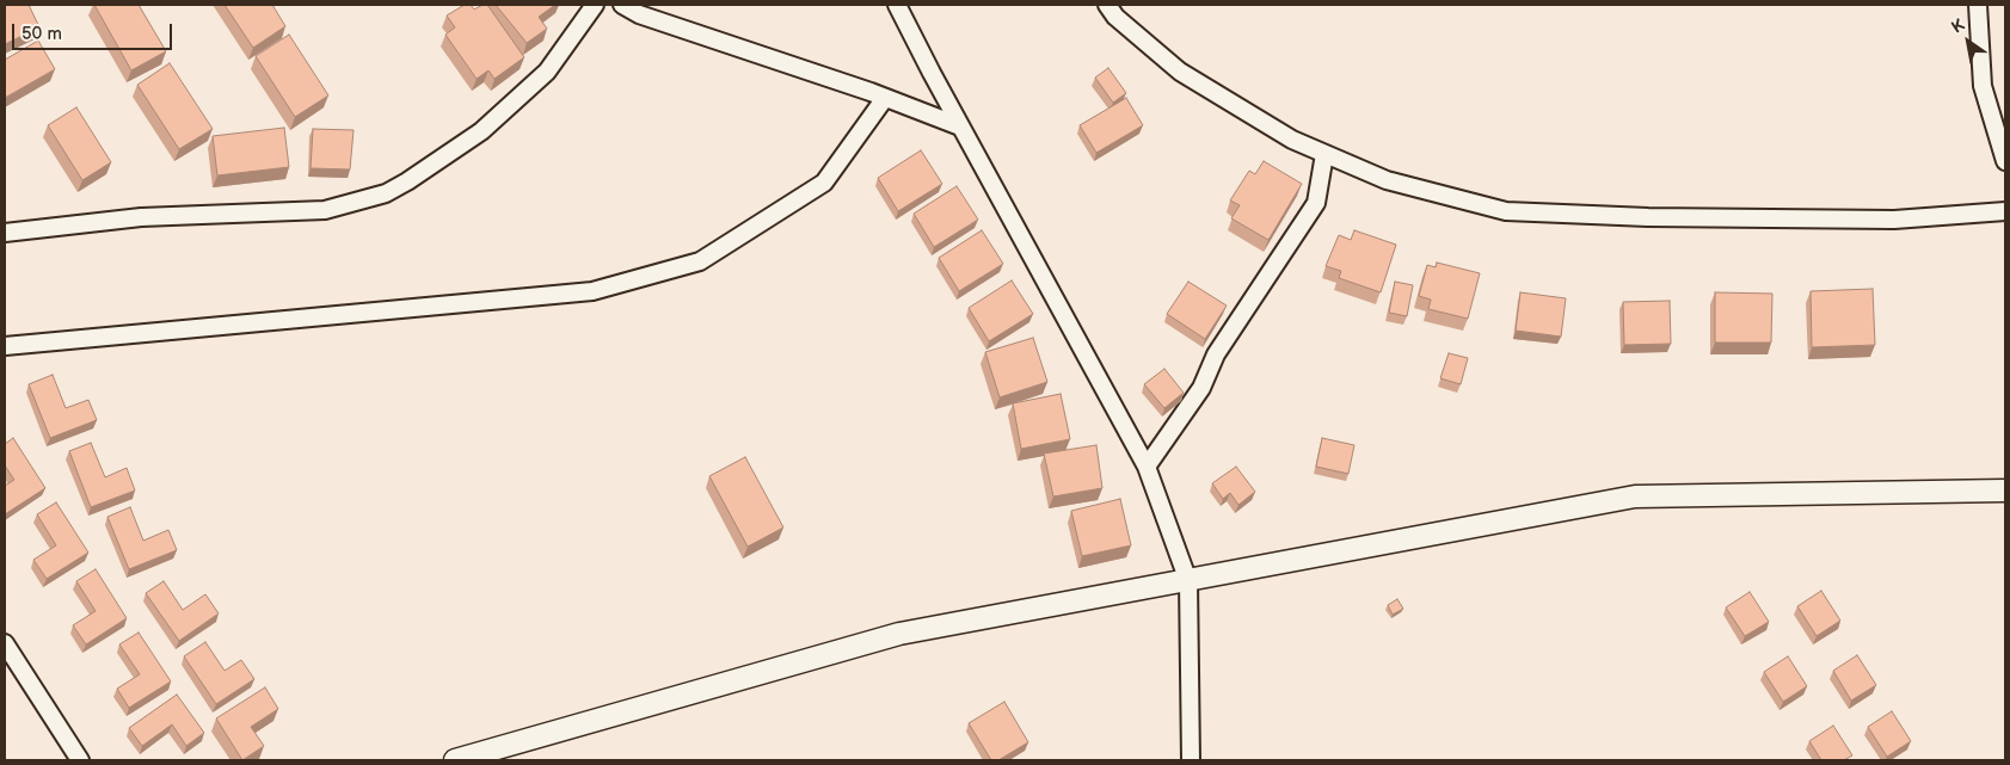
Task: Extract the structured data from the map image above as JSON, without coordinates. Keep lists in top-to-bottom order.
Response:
{
  "scale_bar": "50 m",
  "north": "top left"
}
